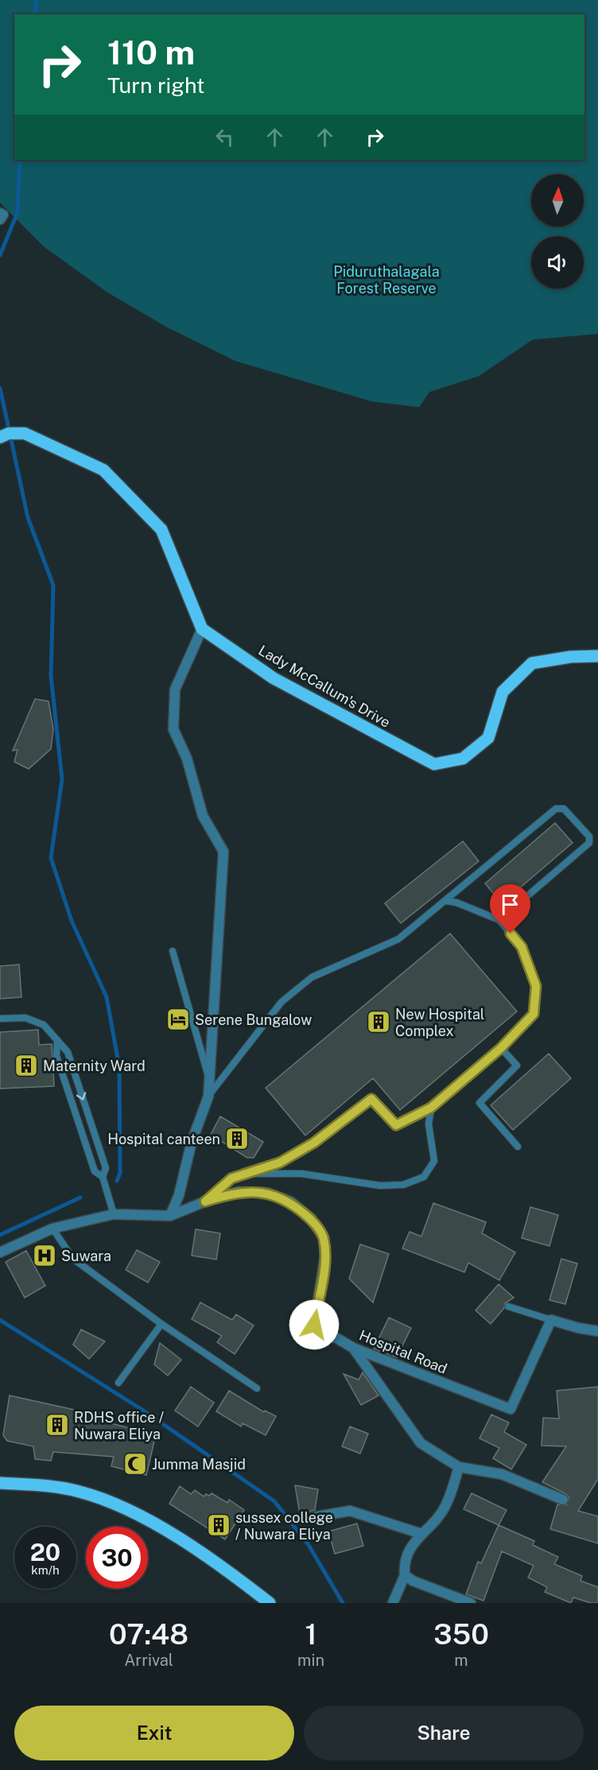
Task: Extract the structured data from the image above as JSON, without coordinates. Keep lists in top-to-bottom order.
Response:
{
  "streets": {
    "main road": ["Lady McCallum's Drive"],
    "street": ["Hospital Road"]
  },
  "parks": ["Piduruthalagala Forest Reserve"],
  "places": {
    "hotel": ["Serene Bungalow"],
    "building": [
      "New Hospital Complex",
      "Maternity Ward",
      "Hospital canteen",
      "RDHS office / Nuwara Eliya",
      "sussex college / Nuwara Eliya"
    ],
    "hospital": ["Suwara"],
    "mosque": ["Jumma Masjid"]
  },
  "north": "top",
  "page": {
    "turn": ["110 m", "Turn right"],
    "speed": "20 km/h",
    "limit": "30",
    "eta": [
      "07:48",
      "Arrival",
      "1",
      "min",
      "350",
      "m"
    ],
    "buttons": ["Exit", "Share"]
  }
}
